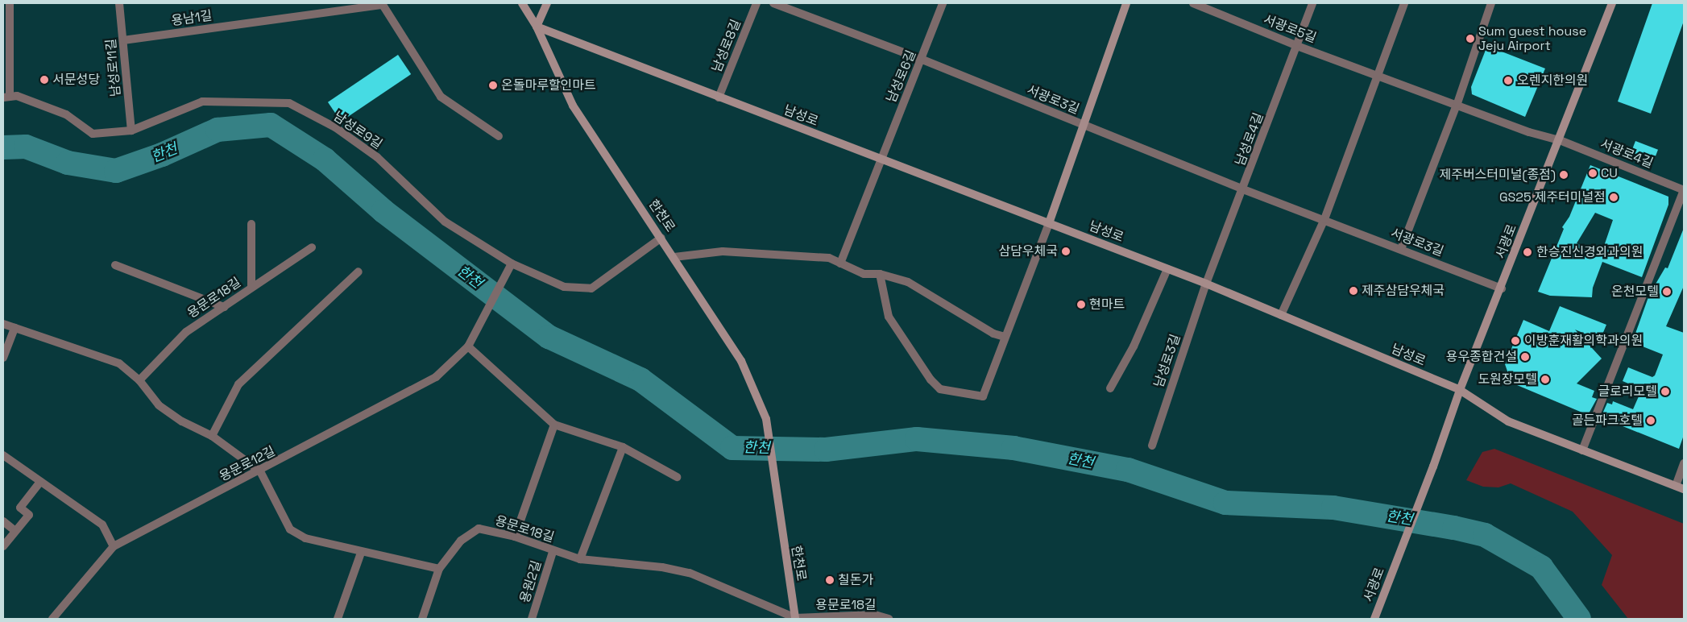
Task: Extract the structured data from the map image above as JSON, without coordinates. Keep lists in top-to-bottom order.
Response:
{
  "streets": {
    "main road": ["남성로", "한천로", "서광로"],
    "street": [
      "용남1길",
      "서광로5길",
      "남성로8길",
      "남성로11길",
      "남성로6길",
      "서광로3길",
      "남성로9길",
      "남성로4길",
      "서광로4길",
      "용문로18길",
      "남성로3길",
      "용문로12길",
      "용원2길"
    ]
  },
  "crossings": [
    ["용남1길", "남성로11길"],
    ["서광로5길", "남성로4길"],
    ["서광로5길", "서광로4길"],
    ["서광로5길", "서광로"],
    ["남성로8길", "남성로"],
    ["남성로11길", "남성로9길"],
    ["남성로6길", "서광로3길"],
    ["남성로6길", "남성로"],
    ["서광로3길", "남성로4길"],
    ["서광로3길", "서광로"],
    ["남성로", "남성로4길"],
    ["남성로", "한천로"],
    ["남성로", "서광로"],
    ["남성로", "남성로3길"],
    ["남성로9길", "한천로"],
    ["남성로9길", "용문로12길"],
    ["남성로4길", "남성로3길"],
    ["서광로4길", "서광로"],
    ["한천로", "용문로18길"],
    ["용문로18길", "용원2길"]
  ],
  "water": ["한천"],
  "places": [
    "Sum guest house Jeju Airport",
    "서문성당",
    "오렌지한의원",
    "온돌마루할인마트",
    "CU",
    "제주버스터미널(종점)",
    "GS25 제주터미널점",
    "삼담우체국",
    "한승진신경외과의원",
    "제주삼담우체국",
    "온천모텔",
    "현마트",
    "이방훈재활의학과의원",
    "용우종합건설",
    "도원장모텔",
    "글로리모텔",
    "골든파크호텔",
    "칠돈가"
  ]
}
